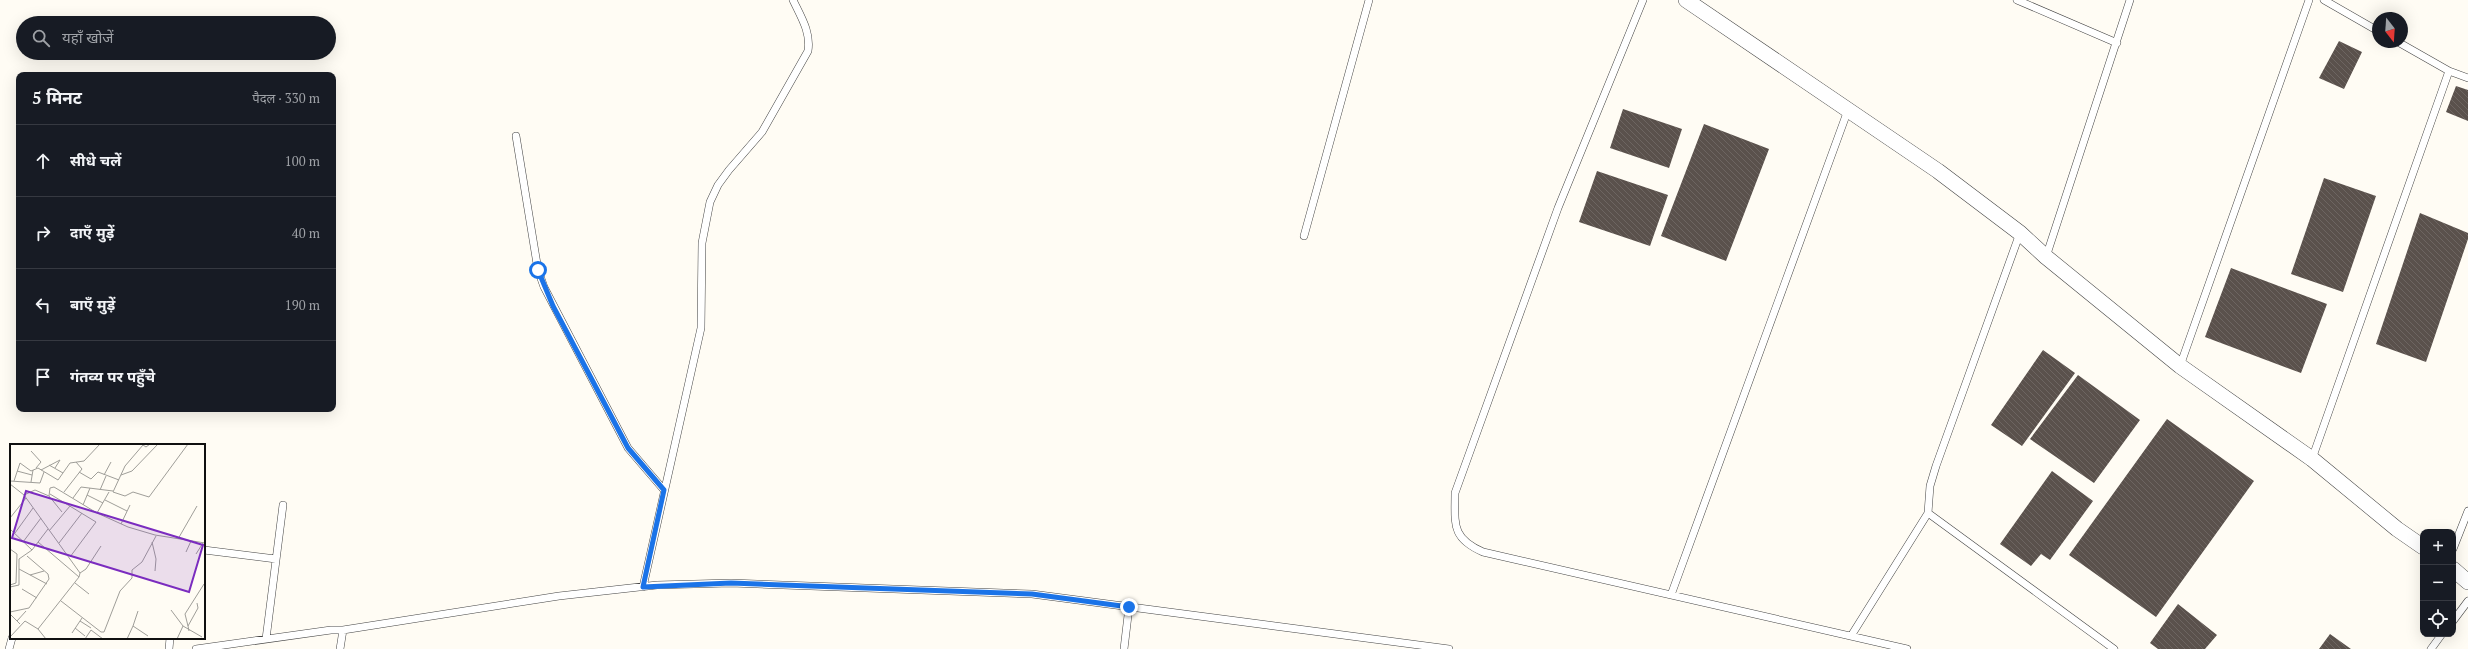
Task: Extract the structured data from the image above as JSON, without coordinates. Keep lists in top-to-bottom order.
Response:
{
  "north": "bottom",
  "page": {
    "search": "यहाँ खोजें",
    "heading": ["5 मिनट", "पैदल · 330 m"],
    "list": [
      ["सीधे चलें", "100 m"],
      ["दाएँ मुड़ें", "40 m"],
      ["बाएँ मुड़ें", "190 m"],
      "गंतव्य पर पहुँचे"
    ],
    "map_buttons": ["+", "−"]
  }
}
